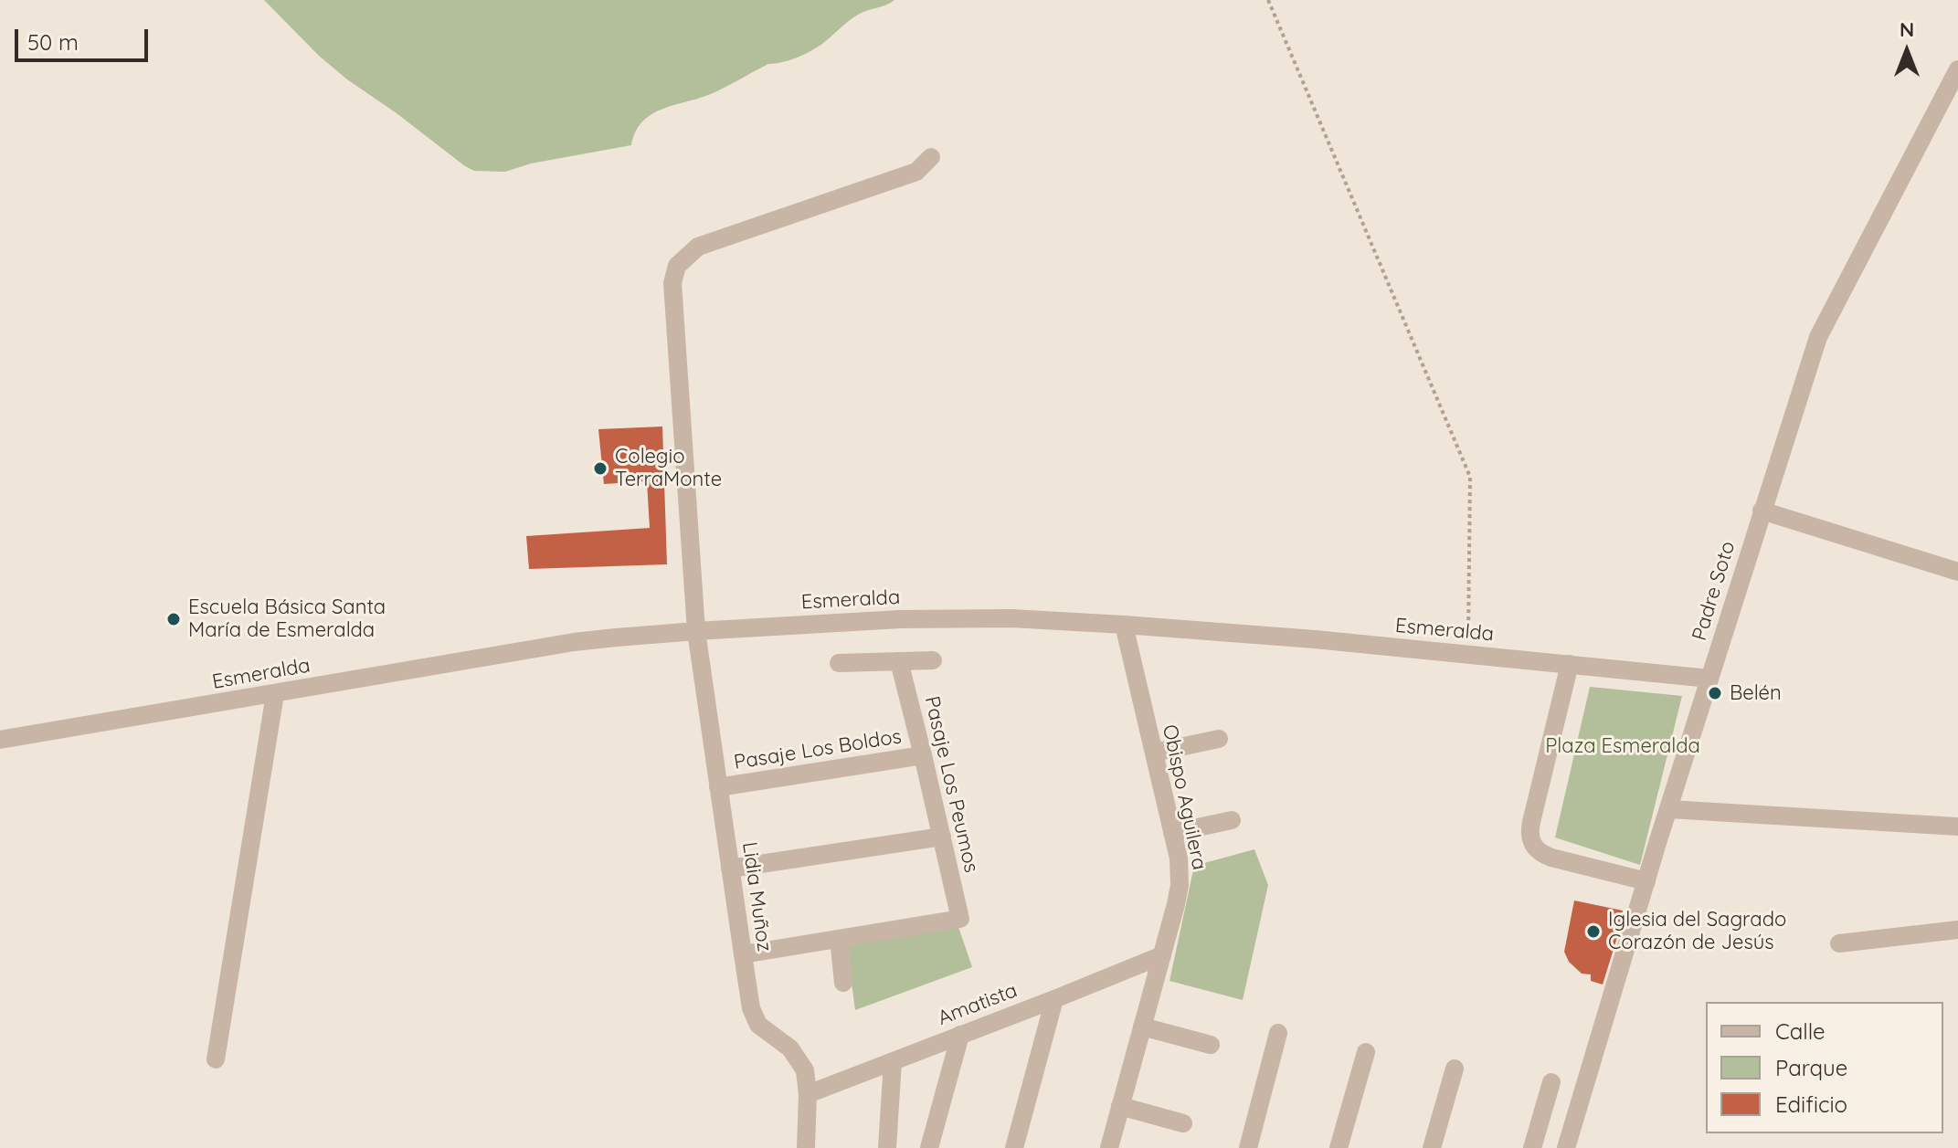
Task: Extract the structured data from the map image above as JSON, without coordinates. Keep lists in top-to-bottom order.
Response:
{
  "streets": {
    "street": [
      "Padre Soto",
      "Esmeralda",
      "Pasaje Los Boldos",
      "Pasaje Los Peumos",
      "Obispo Aguilera",
      "Lidia Muñoz",
      "Amatista"
    ]
  },
  "crossings": [
    ["Padre Soto", "Esmeralda"],
    ["Esmeralda", "Obispo Aguilera"],
    ["Esmeralda", "Lidia Muñoz"],
    ["Pasaje Los Boldos", "Pasaje Los Peumos"],
    ["Pasaje Los Boldos", "Lidia Muñoz"],
    ["Obispo Aguilera", "Amatista"],
    ["Lidia Muñoz", "Amatista"]
  ],
  "parks": ["Plaza Esmeralda"],
  "places": [
    "Colegio TerraMonte",
    "Escuela Básica Santa María de Esmeralda",
    "Belén",
    "Iglesia del Sagrado Corazón de Jesús"
  ],
  "legend": ["Calle", "Parque", "Edificio"],
  "scale_bar": "50 m",
  "north": "top"
}
